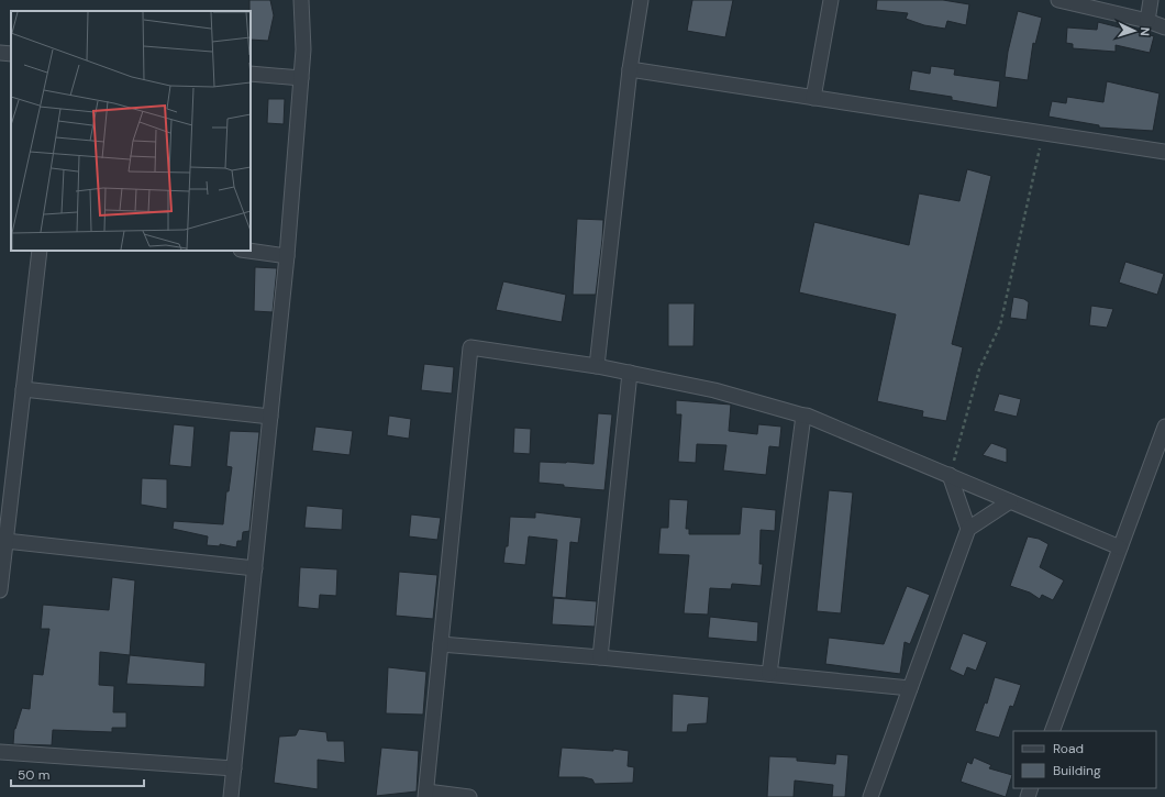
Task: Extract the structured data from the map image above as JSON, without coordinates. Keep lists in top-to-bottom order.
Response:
{
  "legend": ["Road", "Building"],
  "scale_bar": "50 m",
  "north": "right"
}
